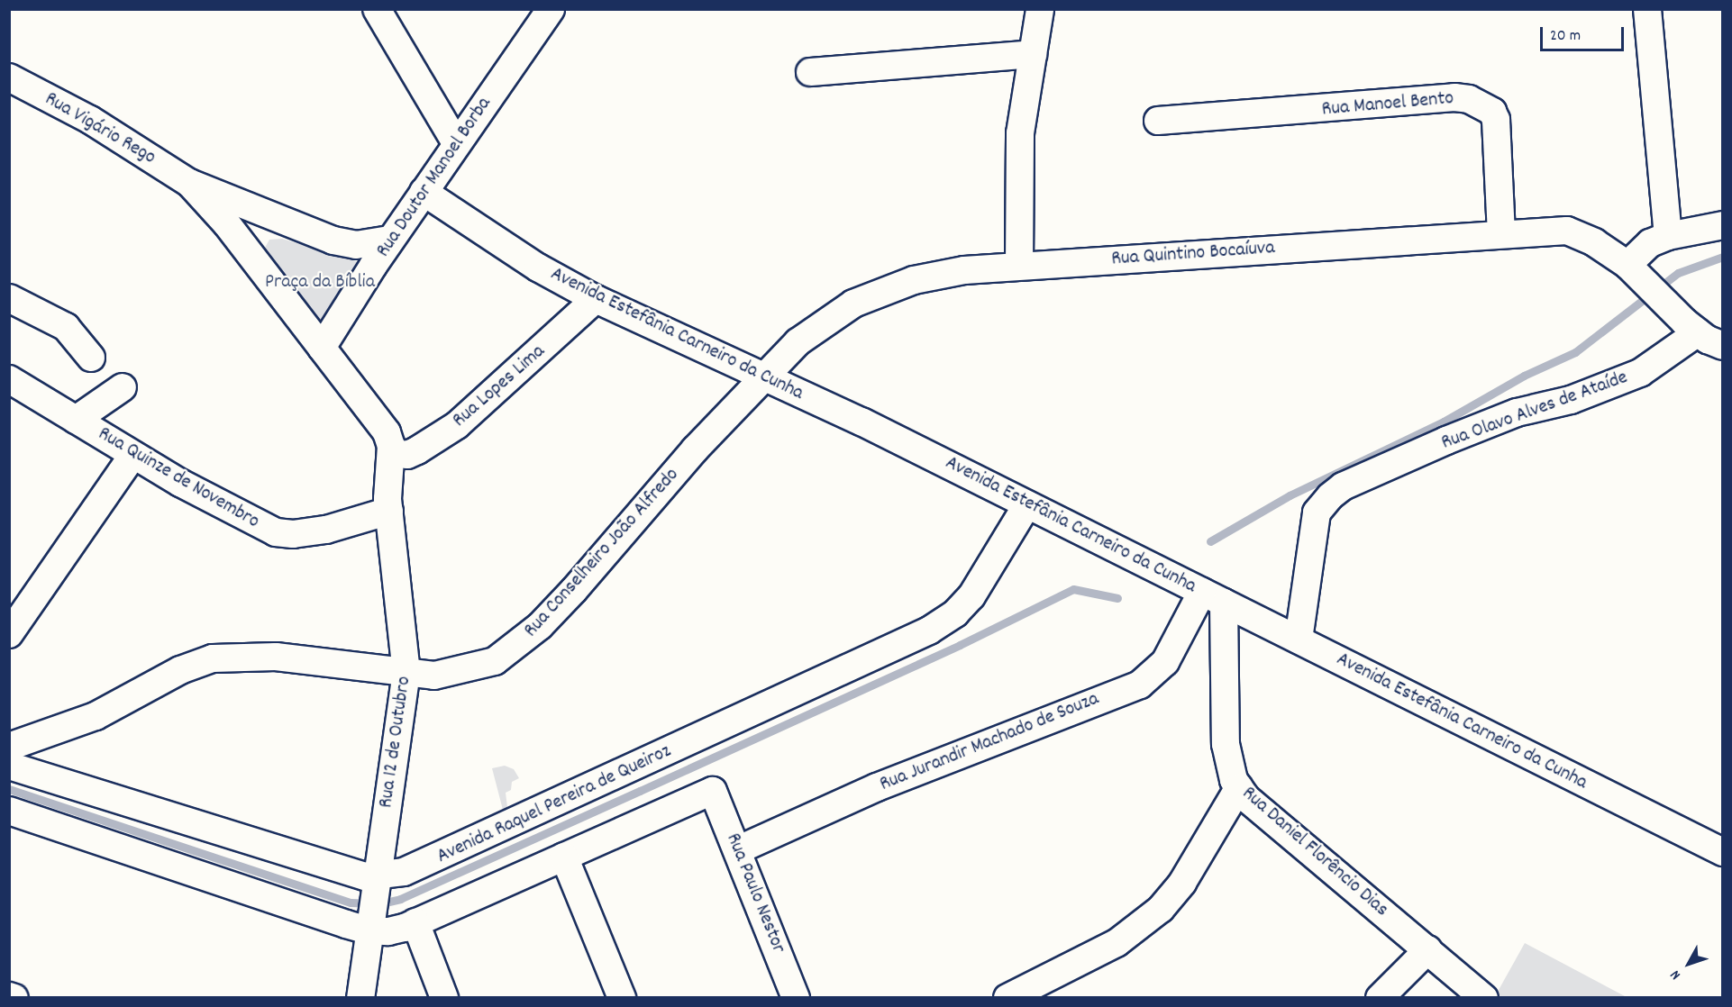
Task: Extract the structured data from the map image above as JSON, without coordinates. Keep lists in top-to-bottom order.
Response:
{
  "streets": {
    "street": [
      "Rua Manoel Bento",
      "Rua Vigário Rego",
      "Rua Doutor Manoel Borba",
      "Rua Quintino Bocaíuva",
      "Avenida Estefânia Carneiro da Cunha",
      "Rua Lopes Lima",
      "Rua Olavo Alves de Ataíde",
      "Rua Quinze de Novembro",
      "Rua Conselheiro João Alfredo",
      "Rua 12 de Outubro",
      "Rua Jurandir Machado de Souza",
      "Avenida Raquel Pereira de Queiroz",
      "Rua Daniel Florêncio Dias",
      "Rua Paulo Nestor"
    ]
  },
  "crossings": [
    ["Rua Manoel Bento", "Rua Quintino Bocaíuva"],
    ["Rua Doutor Manoel Borba", "Avenida Estefânia Carneiro da Cunha"],
    ["Rua Quintino Bocaíuva", "Avenida Estefânia Carneiro da Cunha"],
    ["Rua Quintino Bocaíuva", "Rua Olavo Alves de Ataíde"],
    ["Rua Quintino Bocaíuva", "Rua Conselheiro João Alfredo"],
    ["Avenida Estefânia Carneiro da Cunha", "Rua Lopes Lima"],
    ["Avenida Estefânia Carneiro da Cunha", "Rua Olavo Alves de Ataíde"],
    ["Avenida Estefânia Carneiro da Cunha", "Rua Conselheiro João Alfredo"],
    ["Avenida Estefânia Carneiro da Cunha", "Rua Jurandir Machado de Souza"],
    ["Avenida Estefânia Carneiro da Cunha", "Avenida Raquel Pereira de Queiroz"],
    ["Avenida Estefânia Carneiro da Cunha", "Rua Daniel Florêncio Dias"],
    ["Rua Lopes Lima", "Rua 12 de Outubro"],
    ["Rua Quinze de Novembro", "Rua 12 de Outubro"],
    ["Rua Conselheiro João Alfredo", "Rua 12 de Outubro"],
    ["Rua 12 de Outubro", "Avenida Raquel Pereira de Queiroz"],
    ["Rua Jurandir Machado de Souza", "Rua Daniel Florêncio Dias"],
    ["Rua Jurandir Machado de Souza", "Rua Paulo Nestor"]
  ],
  "parks": ["Praça da Bíblia"],
  "scale_bar": "20 m",
  "north": "bottom left"
}
